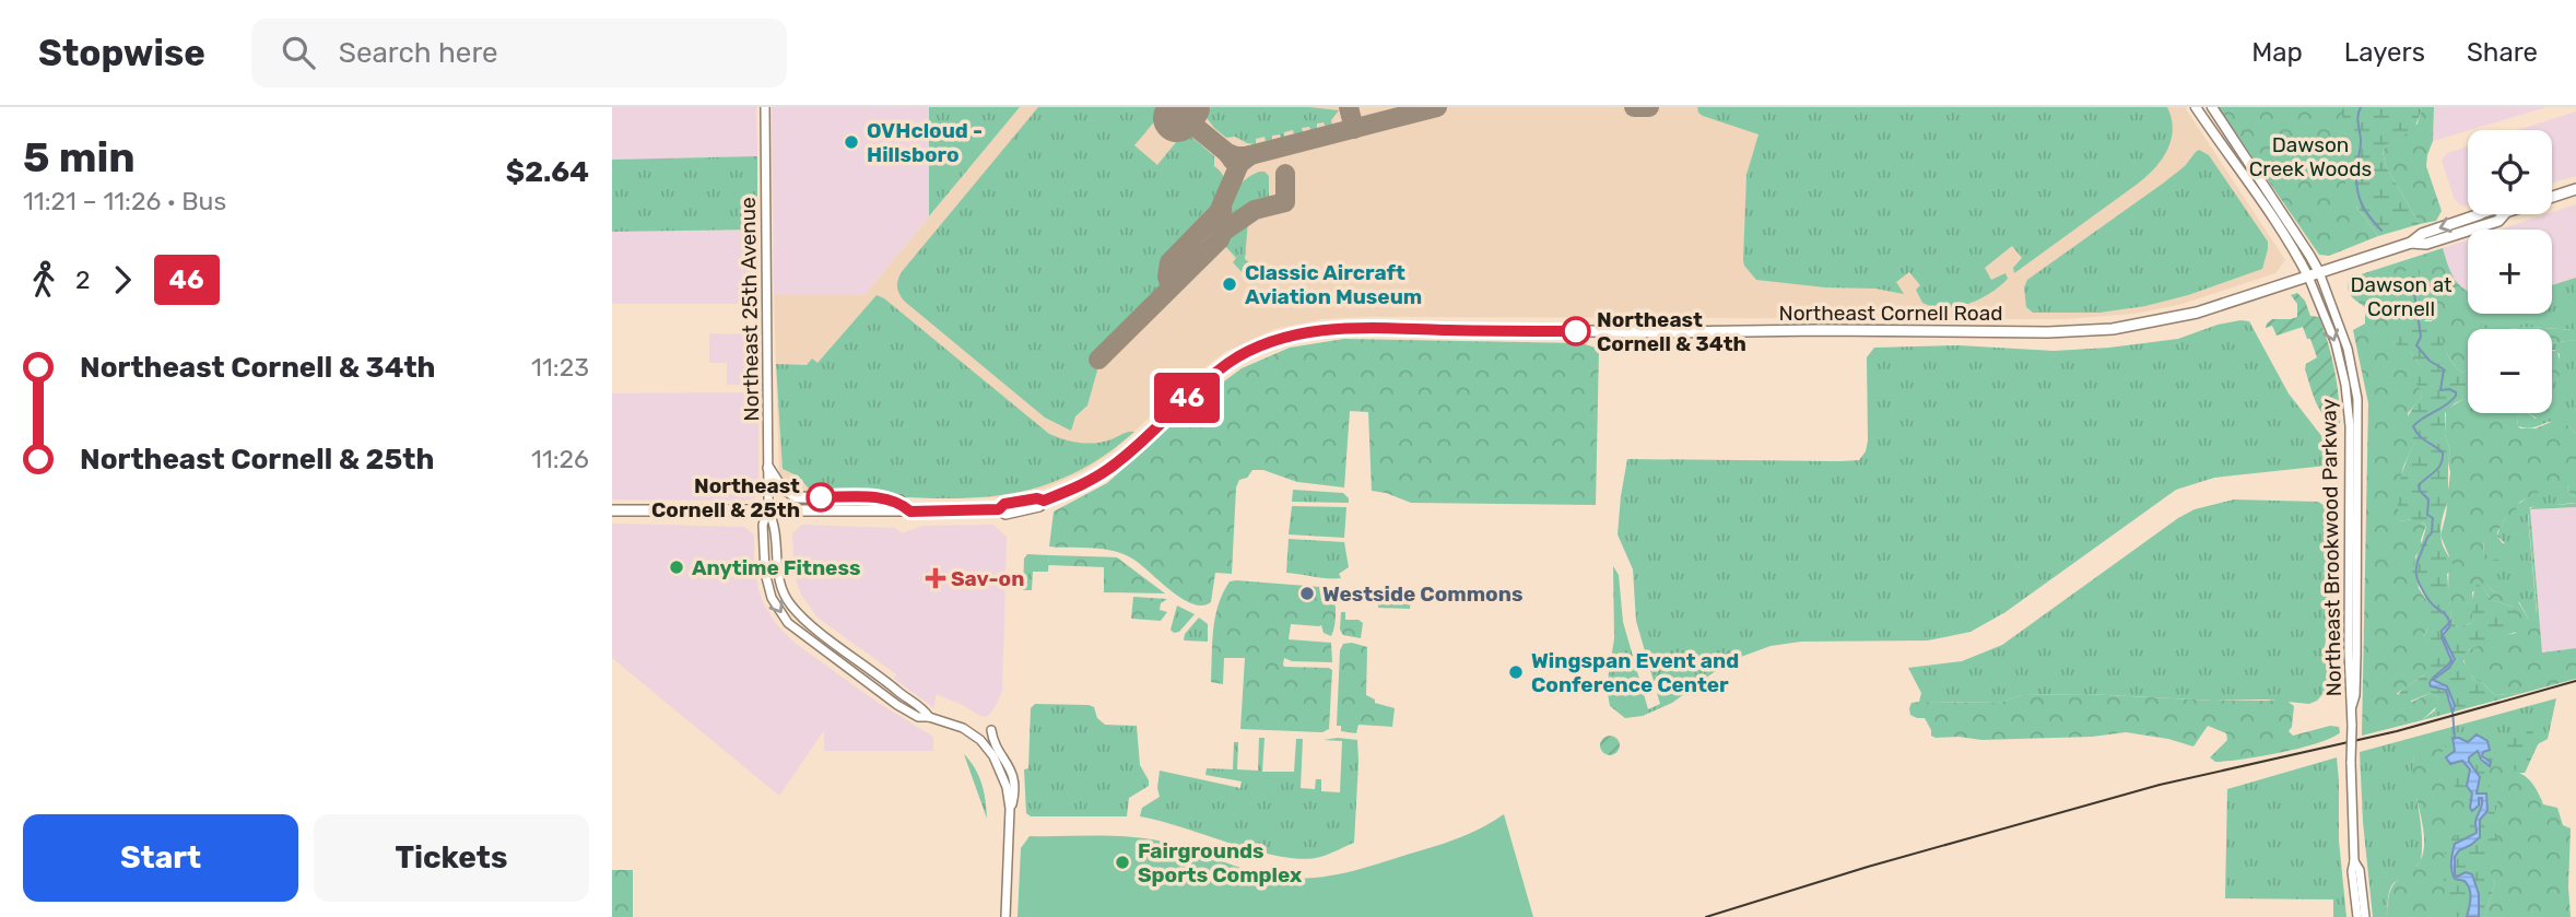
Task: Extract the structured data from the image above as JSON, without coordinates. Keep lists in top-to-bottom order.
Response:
{
  "streets": {
    "highway": ["Northeast Cornell Road"],
    "main road": ["Northeast 25th Avenue", "Northeast Brookwood Parkway"]
  },
  "crossings": [
    ["Northeast 25th Avenue", "Northeast Cornell Road"],
    ["Northeast Cornell Road", "Northeast Brookwood Parkway"]
  ],
  "parks": ["Dawson Creek Woods", "Dawson at Cornell"],
  "places": {
    "other": [
      "OVHcloud - Hillsboro",
      "Classic Aircraft Aviation Museum",
      "Northeast Cornell & 34th",
      "Northeast Cornell & 25th",
      "Anytime Fitness",
      "Westside Commons",
      "Wingspan Event and Conference Center",
      "Fairgrounds Sports Complex"
    ],
    "health": ["Sav-on"]
  },
  "lines": ["bus line 46"],
  "page": {
    "header": "Stopwise",
    "search": "Search here",
    "nav": ["Map", "Layers", "Share"],
    "heading": ["5 min", "11:21 – 11:26 · Bus", "$2.64"],
    "on_map": "46",
    "map_buttons": ["+", "−"],
    "legs": ["2", "46"],
    "list": [
      {
        "name": "Northeast Cornell & 34th",
        "value": "11:23"
      },
      {
        "name": "Northeast Cornell & 25th",
        "value": "11:26"
      }
    ],
    "buttons": ["Start", "Tickets"]
  }
}
